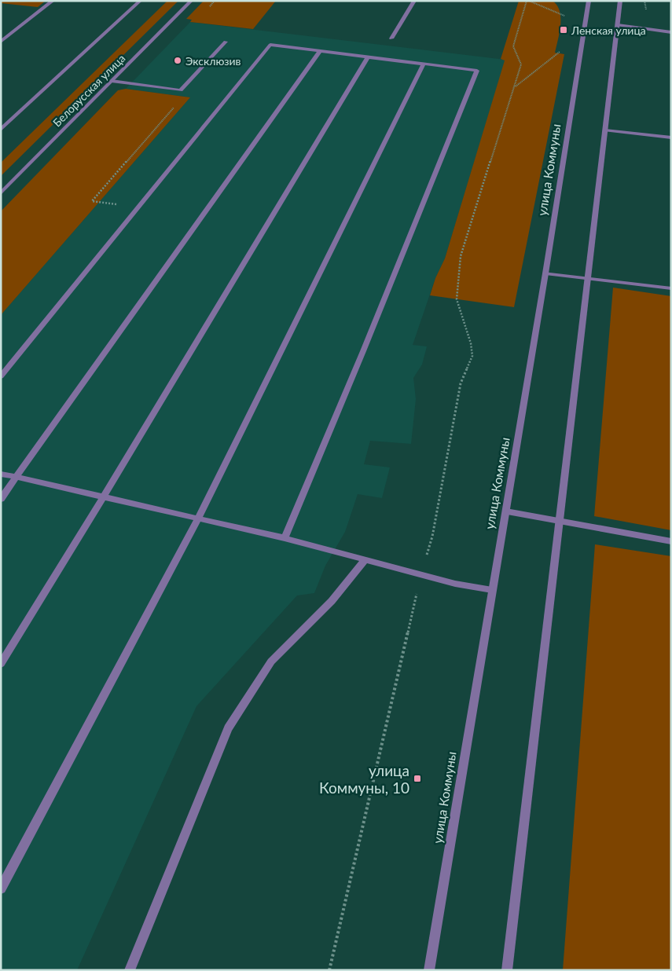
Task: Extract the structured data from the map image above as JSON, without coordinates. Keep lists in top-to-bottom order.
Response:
{
  "streets": {
    "street": ["Белорусская улица", "улица Коммуны"]
  },
  "places": {
    "transit": ["Ленская улица", "улица Коммуны, 10"],
    "other": ["Эксклюзив"]
  }
}
